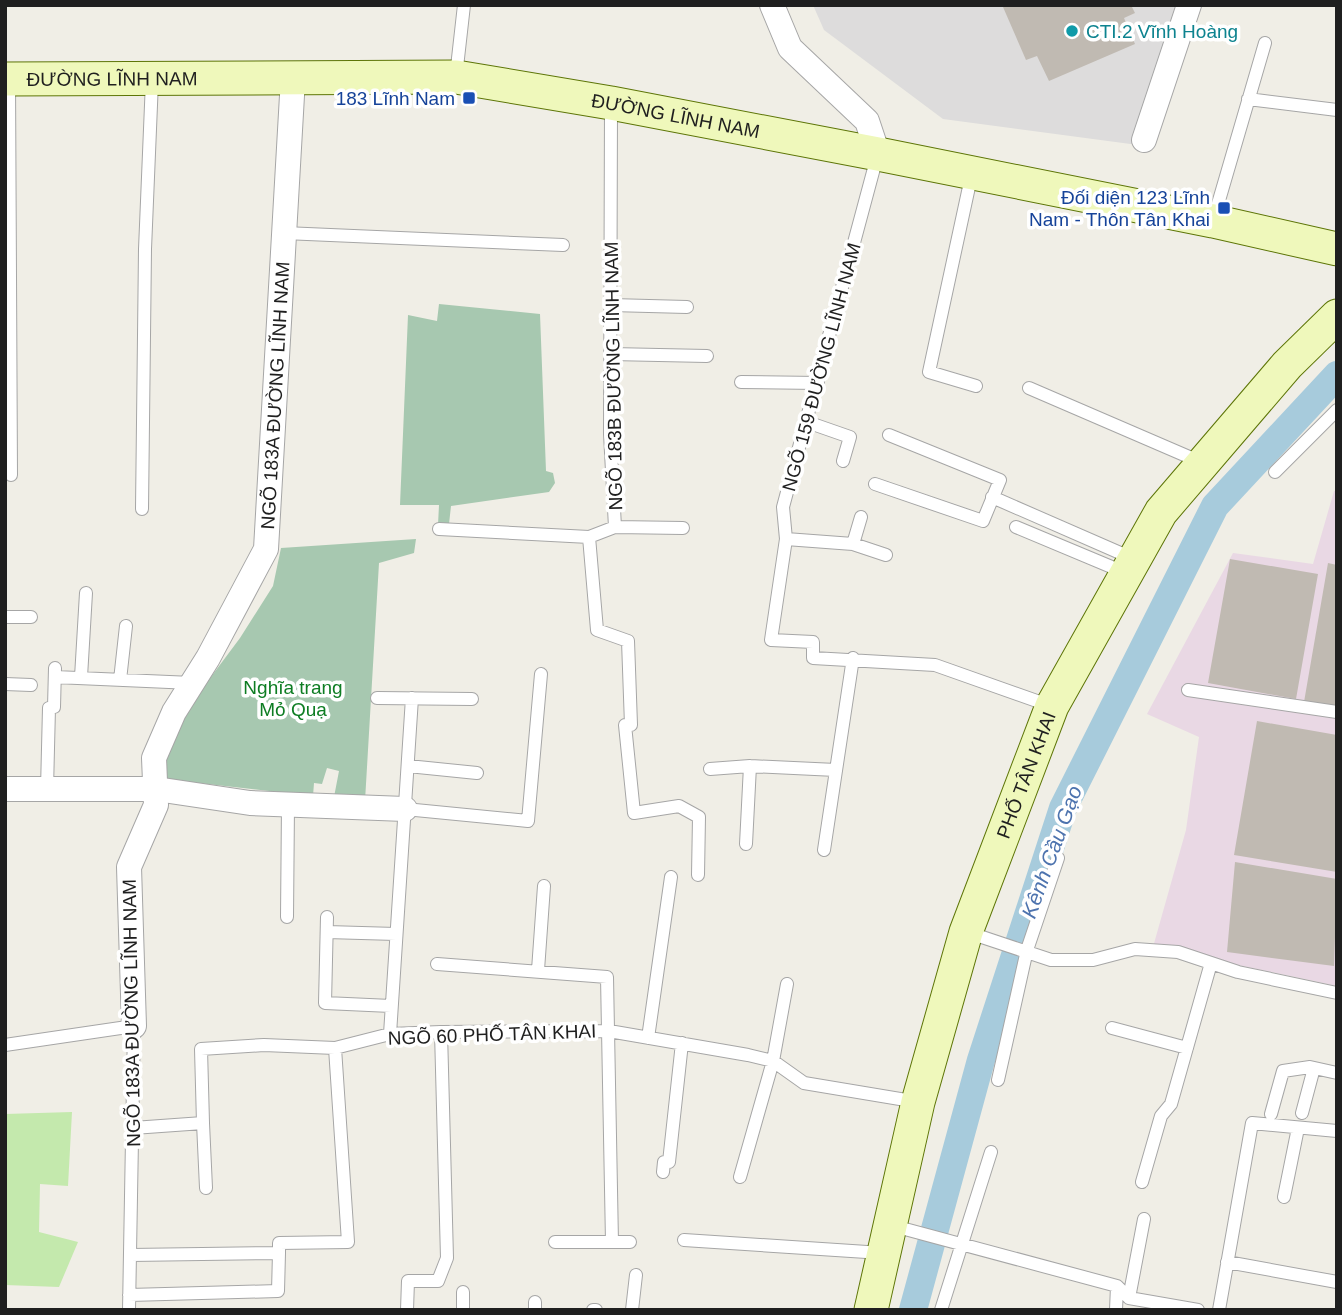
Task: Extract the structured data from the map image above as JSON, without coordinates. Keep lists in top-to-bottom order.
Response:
{
  "streets": {
    "main road": ["ĐƯỜNG LĨNH NAM", "PHỐ TÂN KHAI"],
    "street": ["NGÕ 183A ĐƯỜNG LĨNH NAM"],
    "lane": ["NGÕ 159 ĐƯỜNG LĨNH NAM", "NGÕ 183B ĐƯỜNG LĨNH NAM", "NGÕ 60 PHỐ TÂN KHAI"]
  },
  "crossings": [
    ["ĐƯỜNG LĨNH NAM", "NGÕ 159 ĐƯỜNG LĨNH NAM"],
    ["ĐƯỜNG LĨNH NAM", "NGÕ 183B ĐƯỜNG LĨNH NAM"],
    ["ĐƯỜNG LĨNH NAM", "NGÕ 183A ĐƯỜNG LĨNH NAM"],
    ["PHỐ TÂN KHAI", "NGÕ 60 PHỐ TÂN KHAI"]
  ],
  "water": ["Kênh Cầu Gạo"],
  "parks": ["Nghĩa trang Mỏ Quạ"],
  "places": {
    "other": ["CTI.2 Vĩnh Hoàng"],
    "transit": ["183 Lĩnh Nam", "Đối diện 123 Lĩnh Nam - Thôn Tân Khai"]
  }
}
